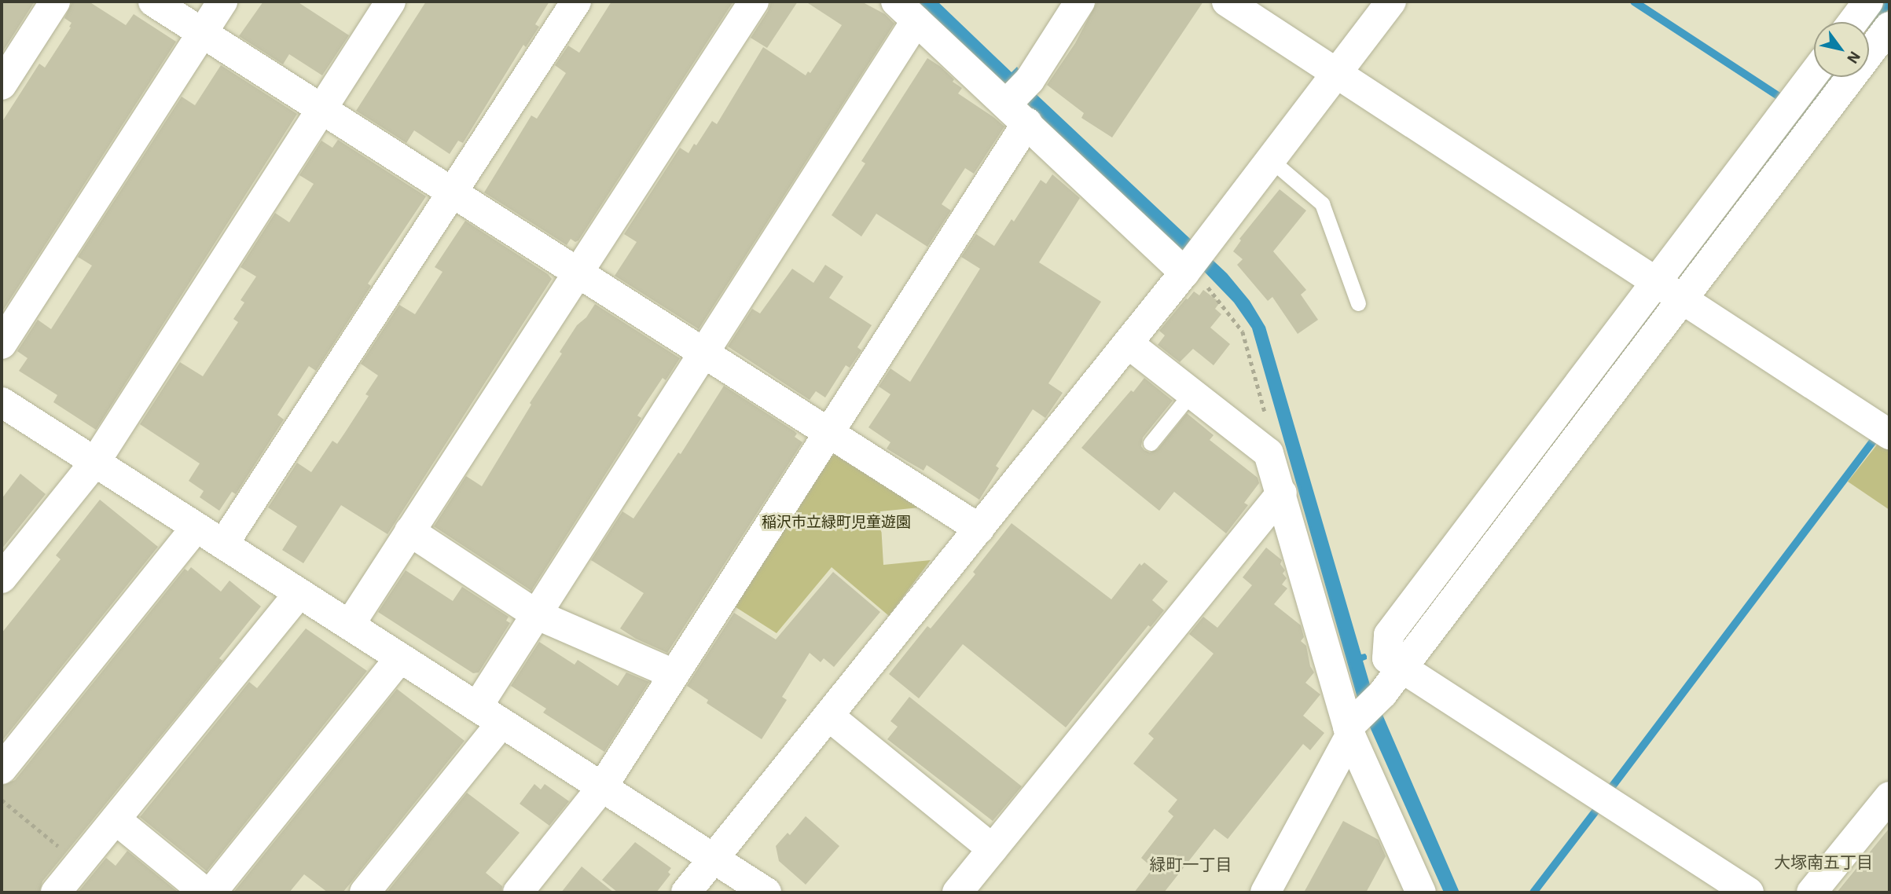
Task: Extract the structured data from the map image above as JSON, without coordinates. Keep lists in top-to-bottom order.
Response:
{
  "districts": ["大塚南五丁目", "緑町一丁目"],
  "parks": ["稲沢市立緑町児童遊園"],
  "north": "bottom right"
}
